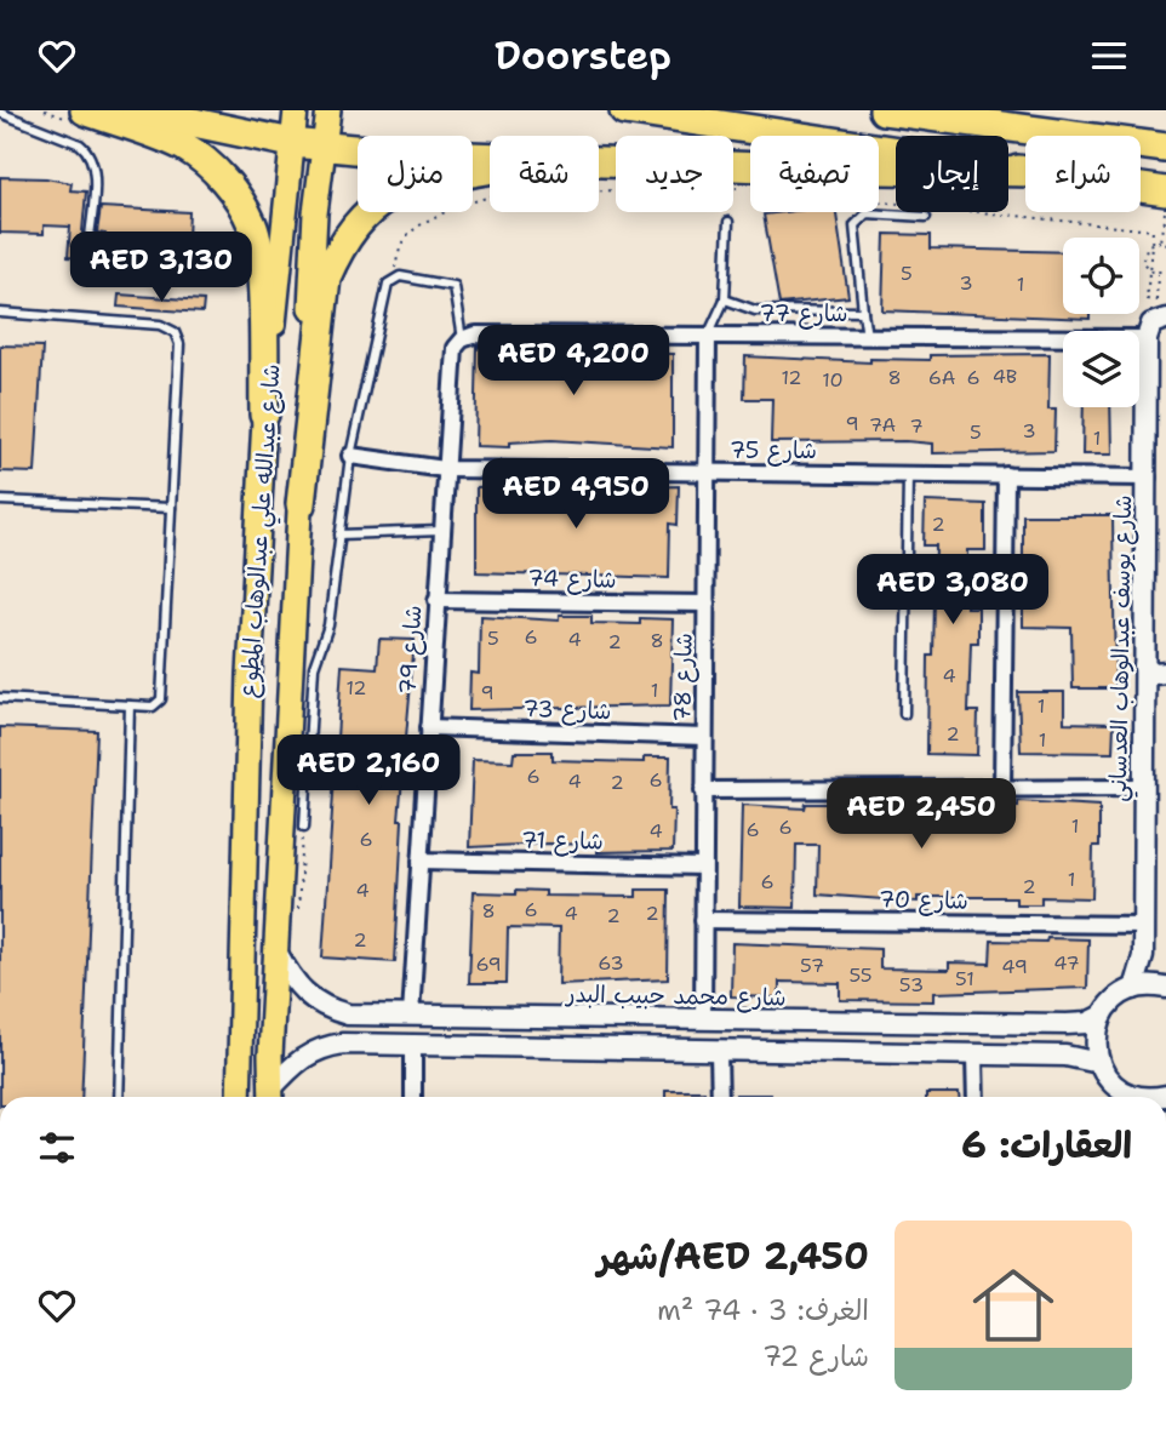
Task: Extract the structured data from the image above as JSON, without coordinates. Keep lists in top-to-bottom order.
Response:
{
  "streets": {
    "main road": ["شارع عبدالله علي عبدالوهاب المطوع"],
    "street": [
      "شارع 77",
      "شارع 75",
      "شارع 74",
      "شارع يوسف عبدالوهاب العدساني",
      "شارع 79",
      "شارع 78",
      "شارع 73",
      "شارع 71",
      "شارع 70",
      "شارع محمد حبيب البدر"
    ]
  },
  "crossings": [
    ["شارع 77", "شارع يوسف عبدالوهاب العدساني"],
    ["شارع 77", "شارع 79"],
    ["شارع 77", "شارع 78"],
    ["شارع 75", "شارع يوسف عبدالوهاب العدساني"],
    ["شارع 75", "شارع 79"],
    ["شارع 75", "شارع 78"],
    ["شارع عبدالله علي عبدالوهاب المطوع", "شارع محمد حبيب البدر"],
    ["شارع 74", "شارع 79"],
    ["شارع 74", "شارع 78"],
    ["شارع يوسف عبدالوهاب العدساني", "شارع 70"],
    ["شارع 79", "شارع 73"],
    ["شارع 79", "شارع 71"],
    ["شارع 79", "شارع محمد حبيب البدر"],
    ["شارع 78", "شارع 73"],
    ["شارع 78", "شارع 71"],
    ["شارع 78", "شارع 70"],
    ["شارع 78", "شارع محمد حبيب البدر"]
  ],
  "house_numbers": [
    "5",
    "3",
    "1",
    "4B",
    "12",
    "8",
    "6A",
    "6",
    "10",
    "9",
    "7A",
    "7",
    "3",
    "5",
    "1",
    "2",
    "6",
    "5",
    "4",
    "8",
    "2",
    "4",
    "12",
    "1",
    "9",
    "1",
    "2",
    "1",
    "6",
    "6",
    "4",
    "2",
    "1",
    "6",
    "6",
    "4",
    "6",
    "1",
    "6",
    "2",
    "4",
    "6",
    "8",
    "4",
    "2",
    "2",
    "2",
    "63",
    "47",
    "69",
    "57",
    "49",
    "55",
    "51",
    "53"
  ],
  "page": {
    "header": "Doorstep",
    "chip": [
      "شراء",
      "إيجار",
      "تصفية",
      "جديد",
      "شقة",
      "منزل"
    ],
    "price": [
      "AED 3,130",
      "AED 4,200",
      "AED 4,950",
      "AED 3,080",
      "AED 2,160",
      "AED 2,450"
    ],
    "heading": "العقارات: 6",
    "list": [
      {
        "name": "AED 2,450/شهر",
        "note": "الغرف: 3 · 74 m² · شارع 72"
      }
    ]
  }
}
